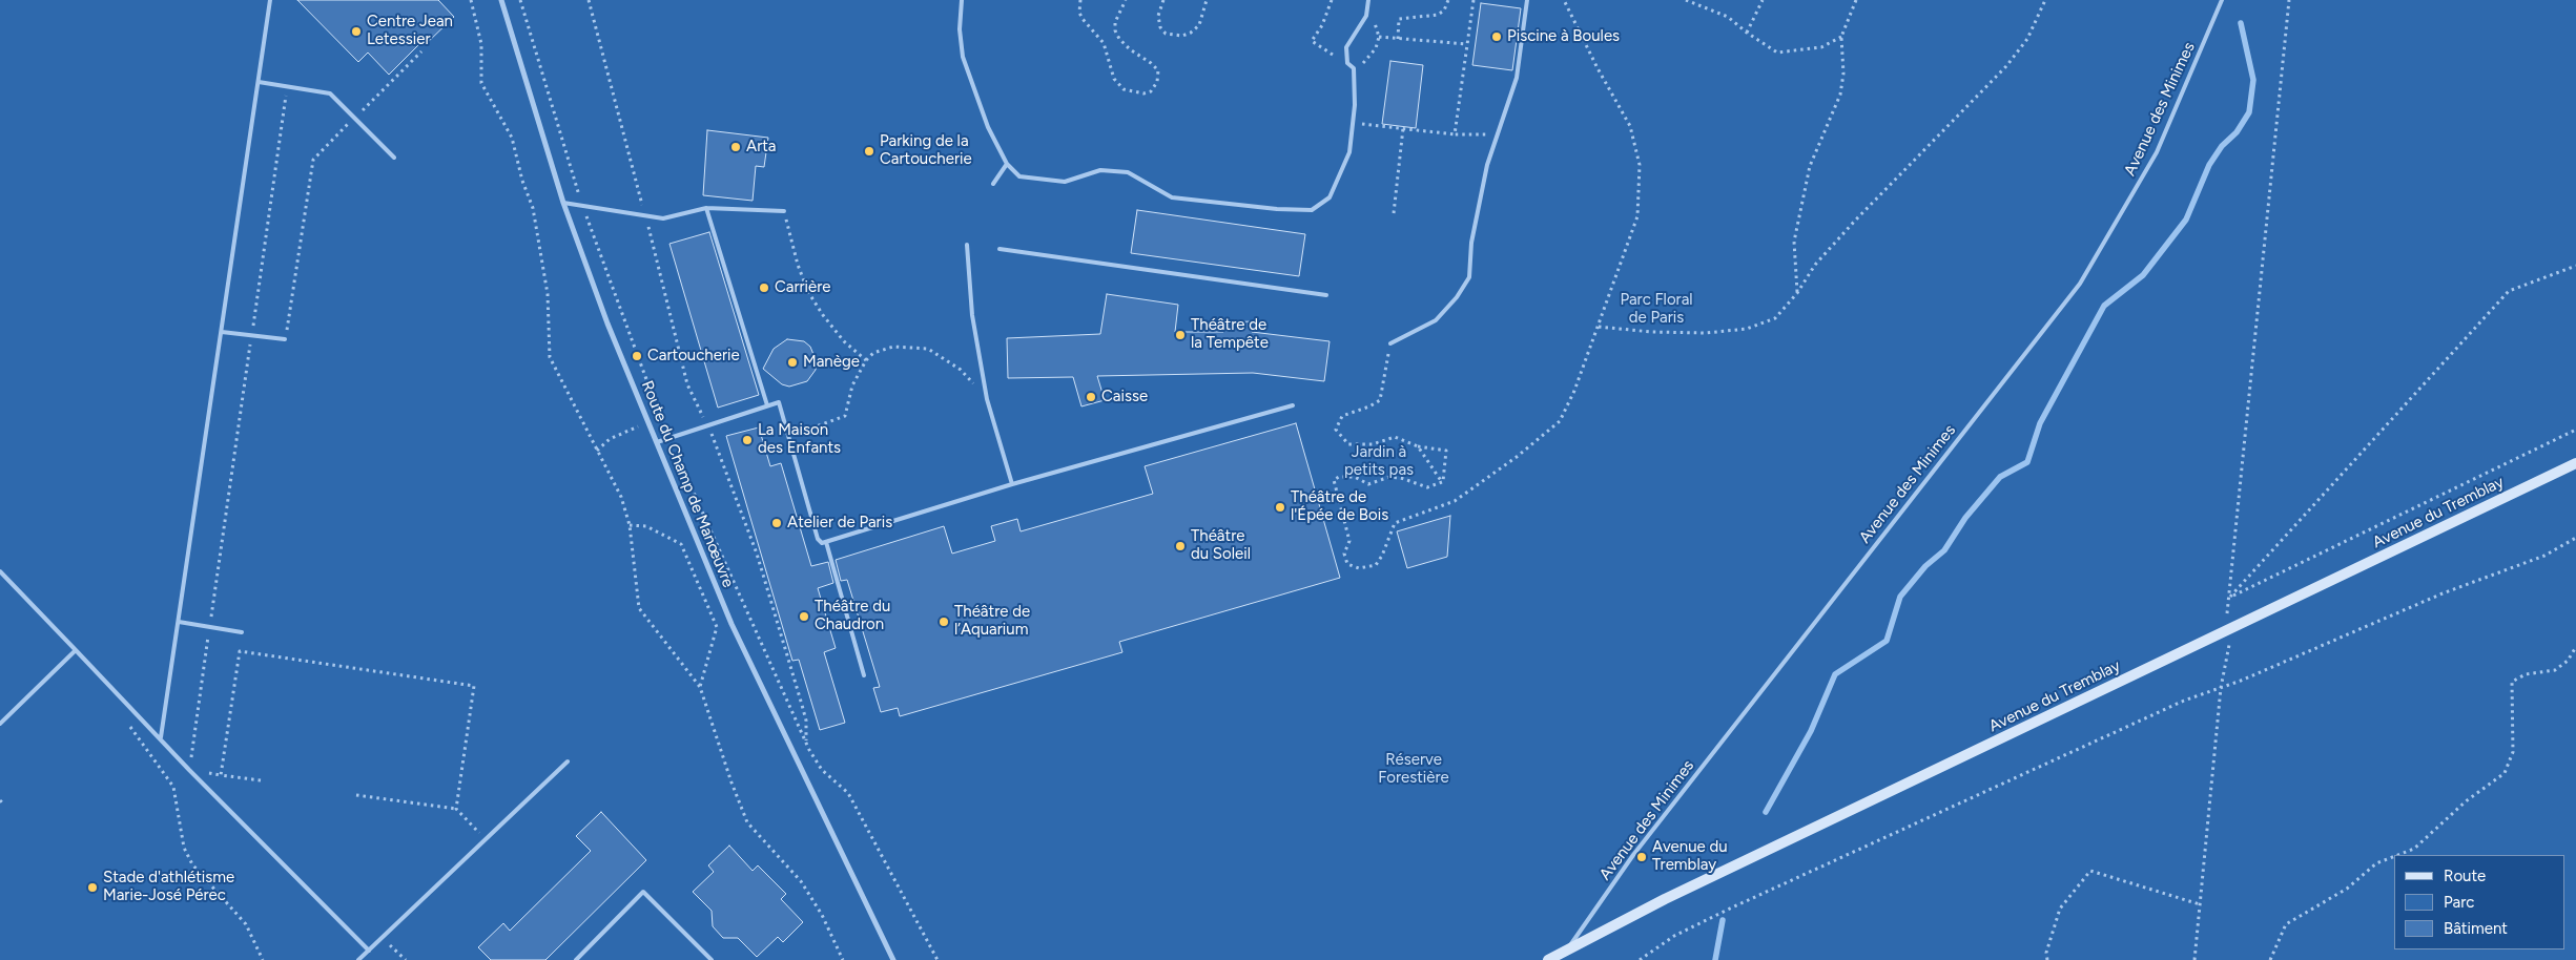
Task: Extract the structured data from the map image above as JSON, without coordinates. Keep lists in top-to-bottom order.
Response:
{
  "streets": {
    "main road": ["Avenue du Tremblay"],
    "street": ["Route du Champ de Manœuvre"],
    "lane": ["Avenue des Minimes"]
  },
  "crossings": [
    ["Avenue des Minimes", "Avenue du Tremblay"]
  ],
  "parks": ["Parc Floral de Paris", "Jardin à petits pas", "Réserve Forestière"],
  "places": [
    "Centre Jean Letessier",
    "Piscine à Boules",
    "Arta",
    "Parking de la Cartoucherie",
    "Carrière",
    "Théâtre de la Tempête",
    "Cartoucherie",
    "Manège",
    "Caisse",
    "La Maison des Enfants",
    "Théâtre de l'Épée de Bois",
    "Atelier de Paris",
    "Théâtre du Soleil",
    "Théâtre du Chaudron",
    "Théâtre de l’Aquarium",
    "Avenue du Tremblay",
    "Stade d'athlétisme Marie-José Pérec"
  ],
  "legend": ["Route", "Parc", "Bâtiment"]
}
